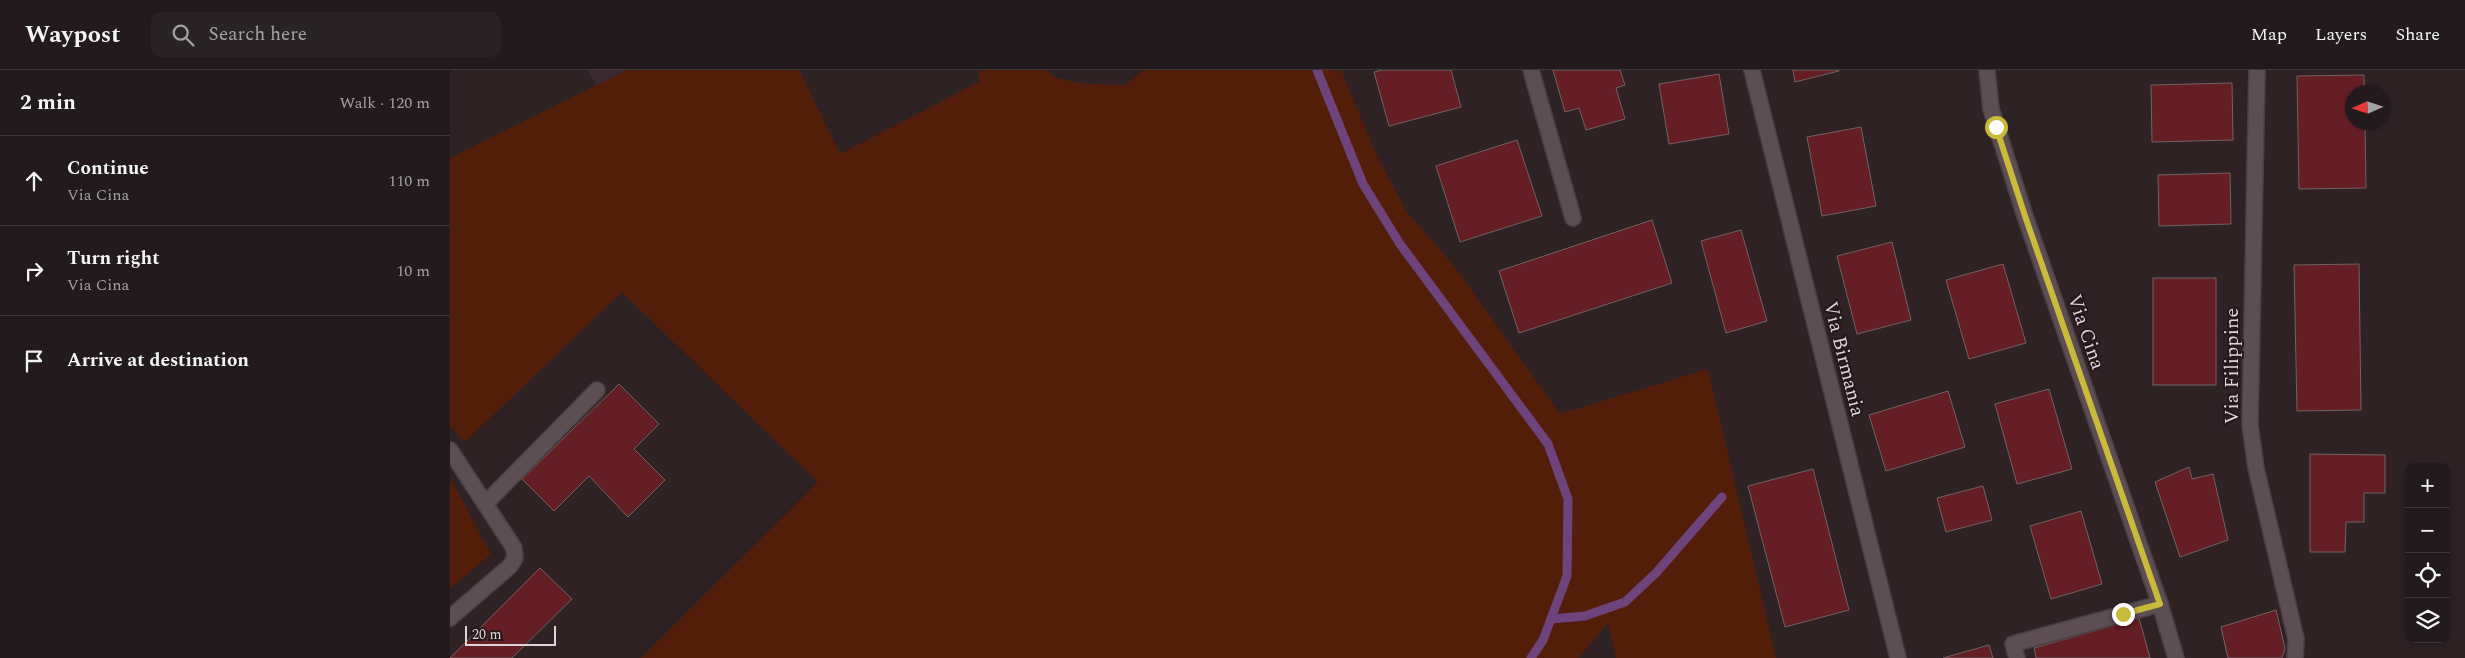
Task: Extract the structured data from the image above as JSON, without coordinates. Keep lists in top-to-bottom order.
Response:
{
  "streets": {
    "lane": ["Via Cina", "Via Birmania", "Via Filippine"]
  },
  "scale_bar": "20 m",
  "north": "left",
  "page": {
    "header": "Waypost",
    "search": "Search here",
    "nav": ["Map", "Layers", "Share"],
    "heading": ["2 min", "Walk · 120 m"],
    "list": [
      ["Continue", "Via Cina", "110 m"],
      ["Turn right", "Via Cina", "10 m"],
      "Arrive at destination"
    ],
    "map_buttons": ["+", "−"],
    "scale": "20 m"
  }
}
